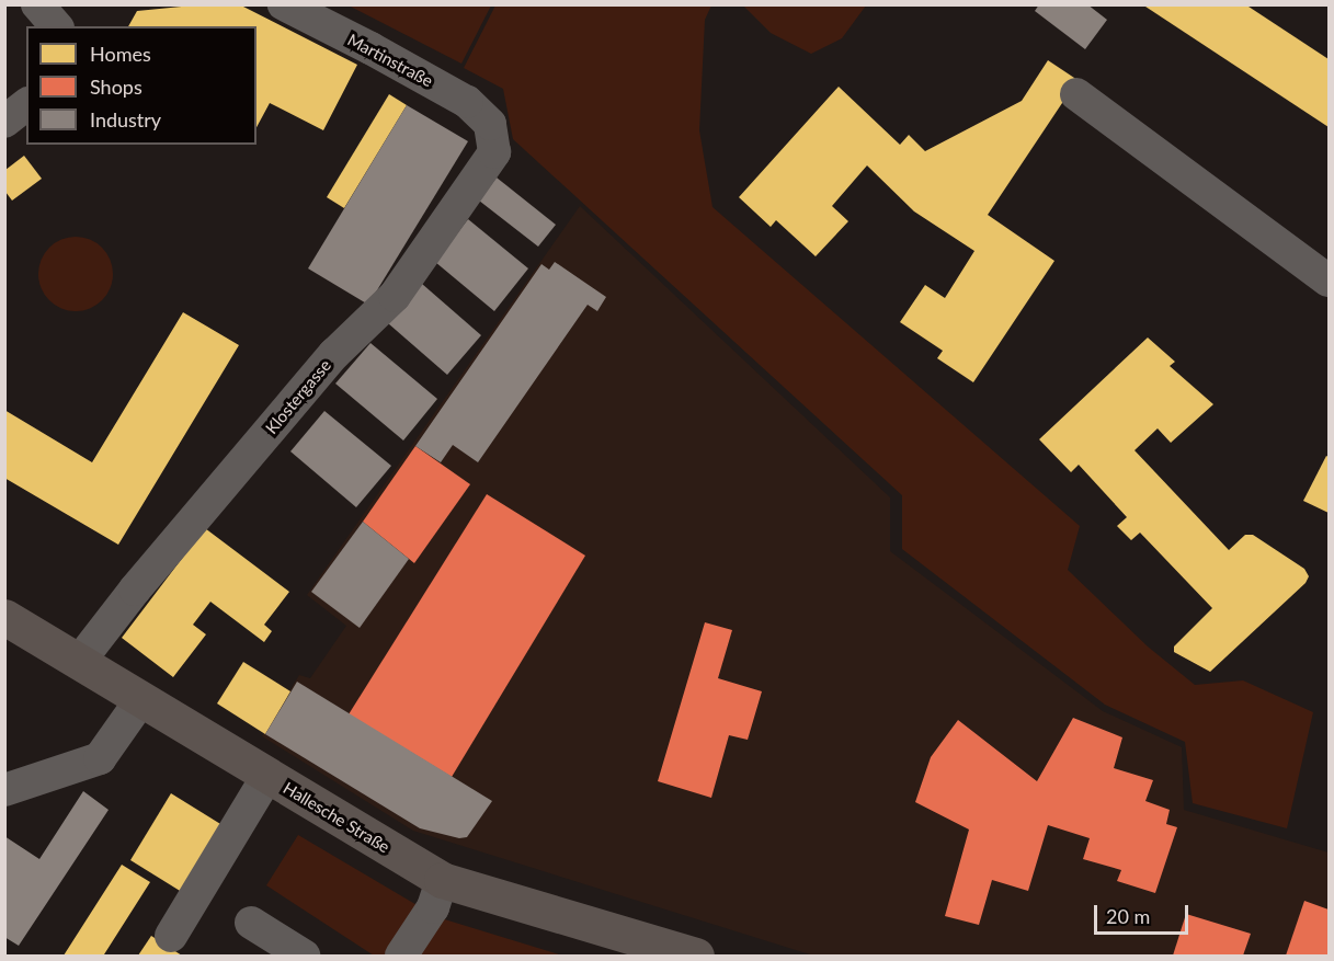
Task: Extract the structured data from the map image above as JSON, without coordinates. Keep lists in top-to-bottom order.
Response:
{
  "streets": {
    "main road": ["Hallesche Straße"],
    "street": ["Martinstraße", "Klostergasse"]
  },
  "crossings": [
    ["Martinstraße", "Klostergasse"],
    ["Klostergasse", "Hallesche Straße"]
  ],
  "legend": ["Homes", "Shops", "Industry"],
  "scale_bar": "20 m"
}
